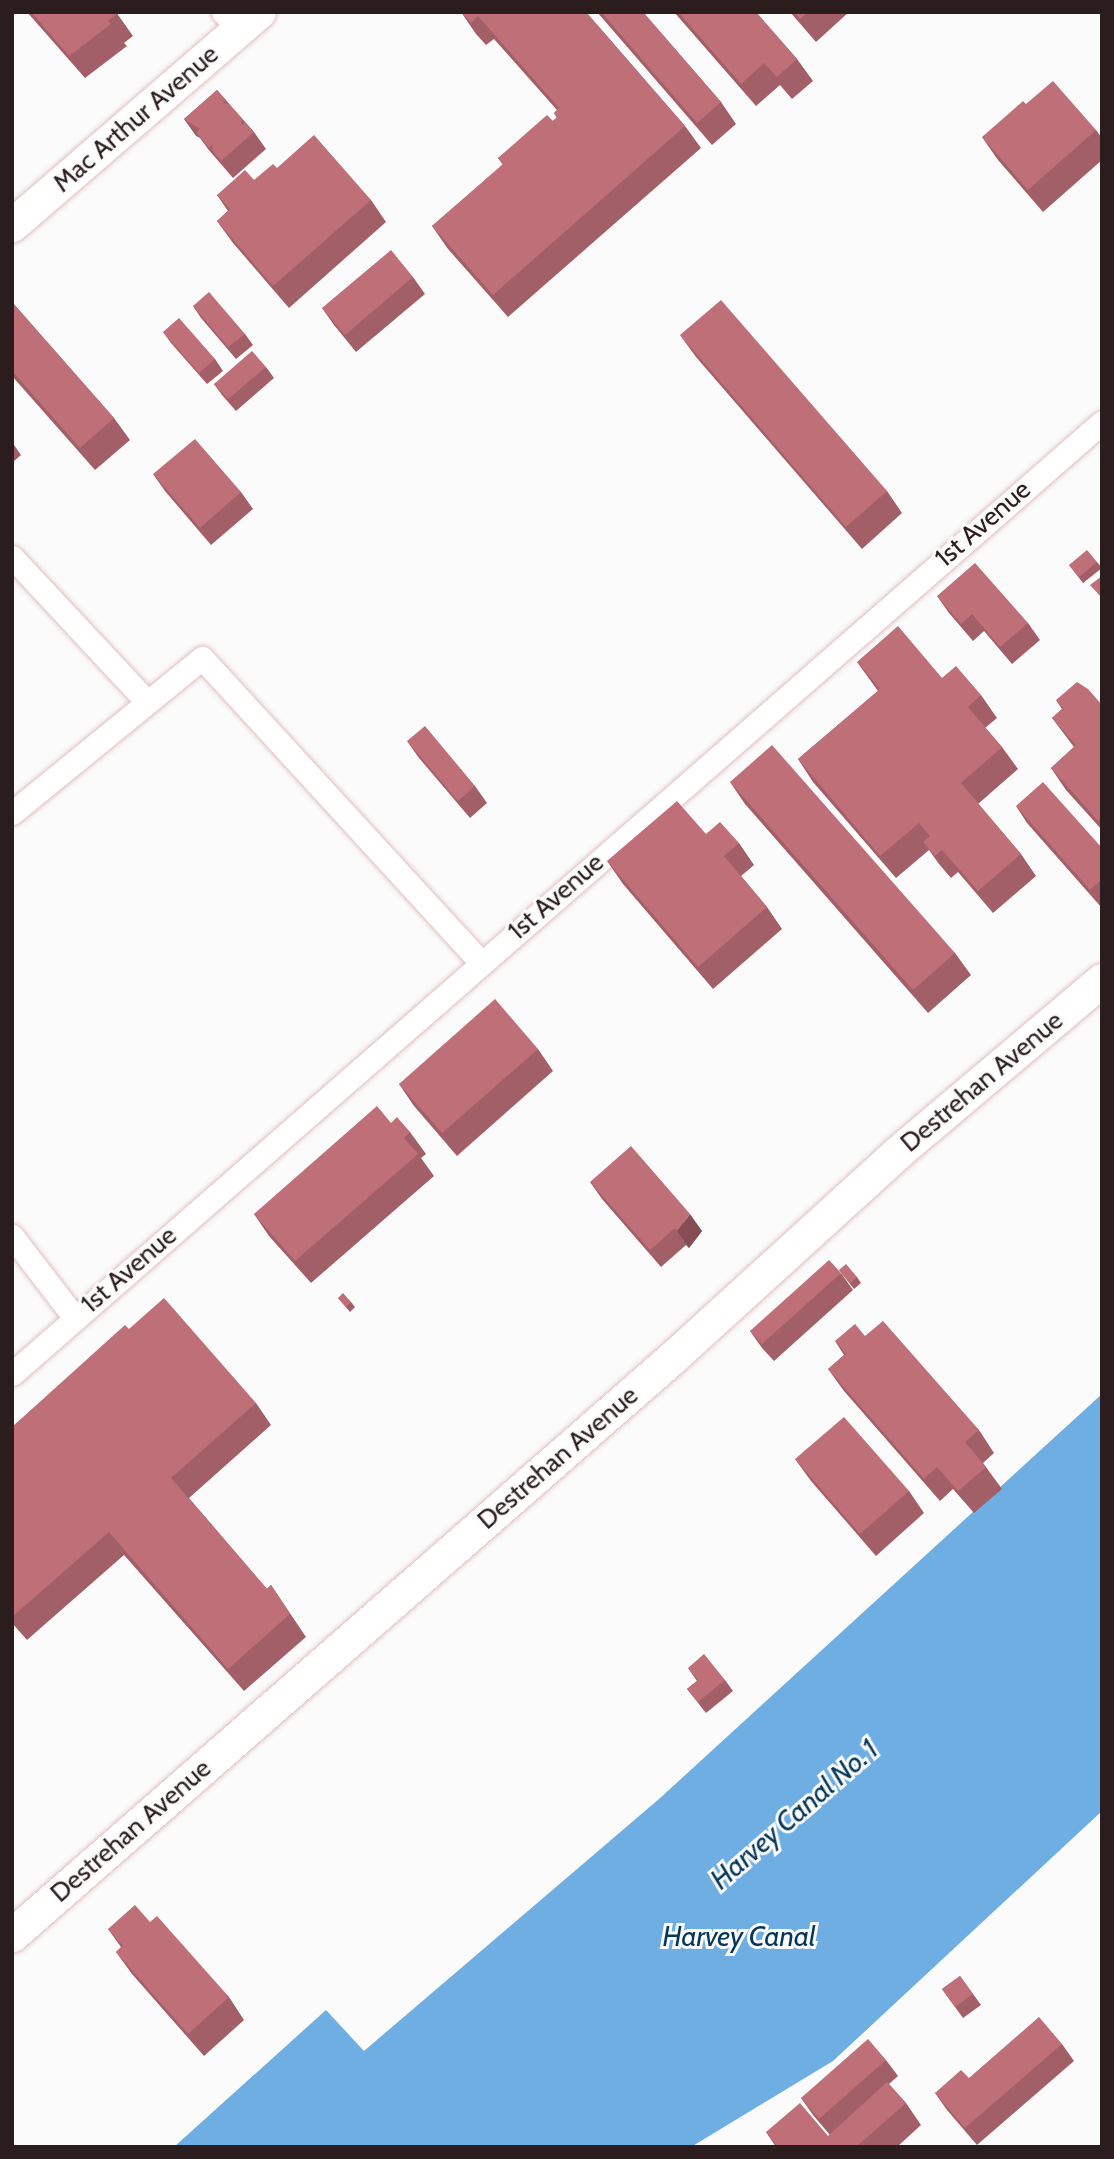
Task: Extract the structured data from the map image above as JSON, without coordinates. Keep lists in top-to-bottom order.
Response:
{
  "streets": {
    "main road": ["Mac Arthur Avenue", "Destrehan Avenue"],
    "street": ["1st Avenue"]
  },
  "water": ["Harvey Canal No. 1", "Harvey Canal"]
}
